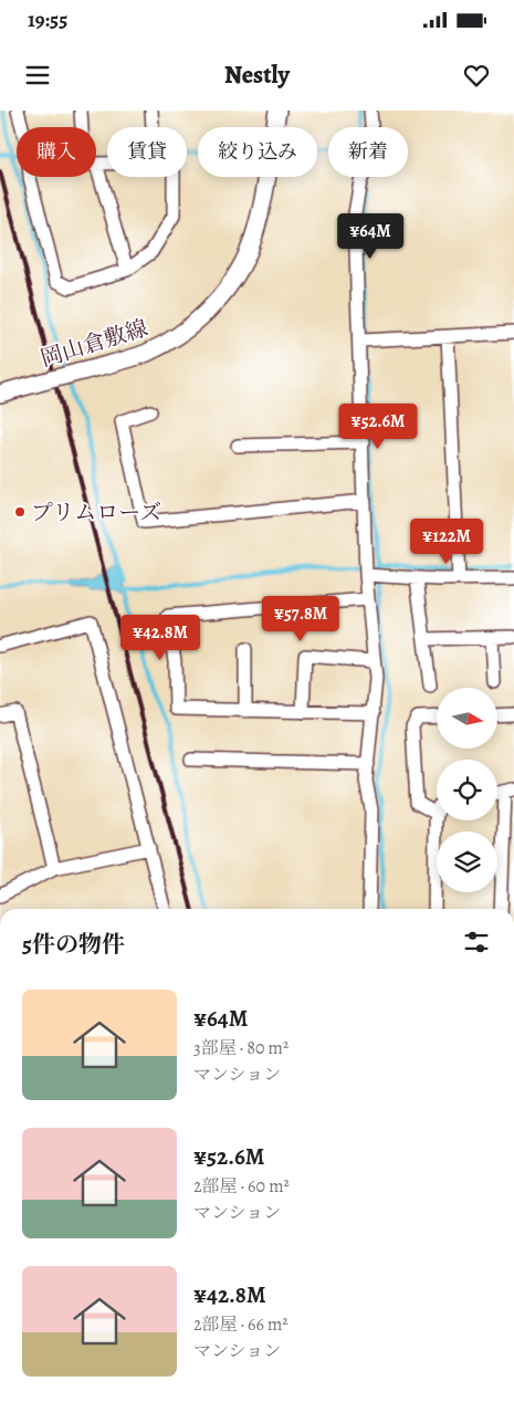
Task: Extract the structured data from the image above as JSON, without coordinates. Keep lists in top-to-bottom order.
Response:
{
  "streets": {
    "main road": ["岡山倉敷線"]
  },
  "places": ["プリムローズ"],
  "north": "right",
  "page": {
    "status": "19:55",
    "header": "Nestly",
    "chip": [
      "購入",
      "賃貸",
      "絞り込み",
      "新着"
    ],
    "price": [
      "¥64M",
      "¥52.6M",
      "¥122M",
      "¥57.8M",
      "¥42.8M"
    ],
    "heading": "5件の物件",
    "list": [
      {
        "name": "¥64M",
        "note": "3部屋 · 80 m² · マンション"
      },
      {
        "name": "¥52.6M",
        "note": "2部屋 · 60 m² · マンション"
      },
      {
        "name": "¥42.8M",
        "note": "2部屋 · 66 m² · マンション"
      }
    ]
  }
}
